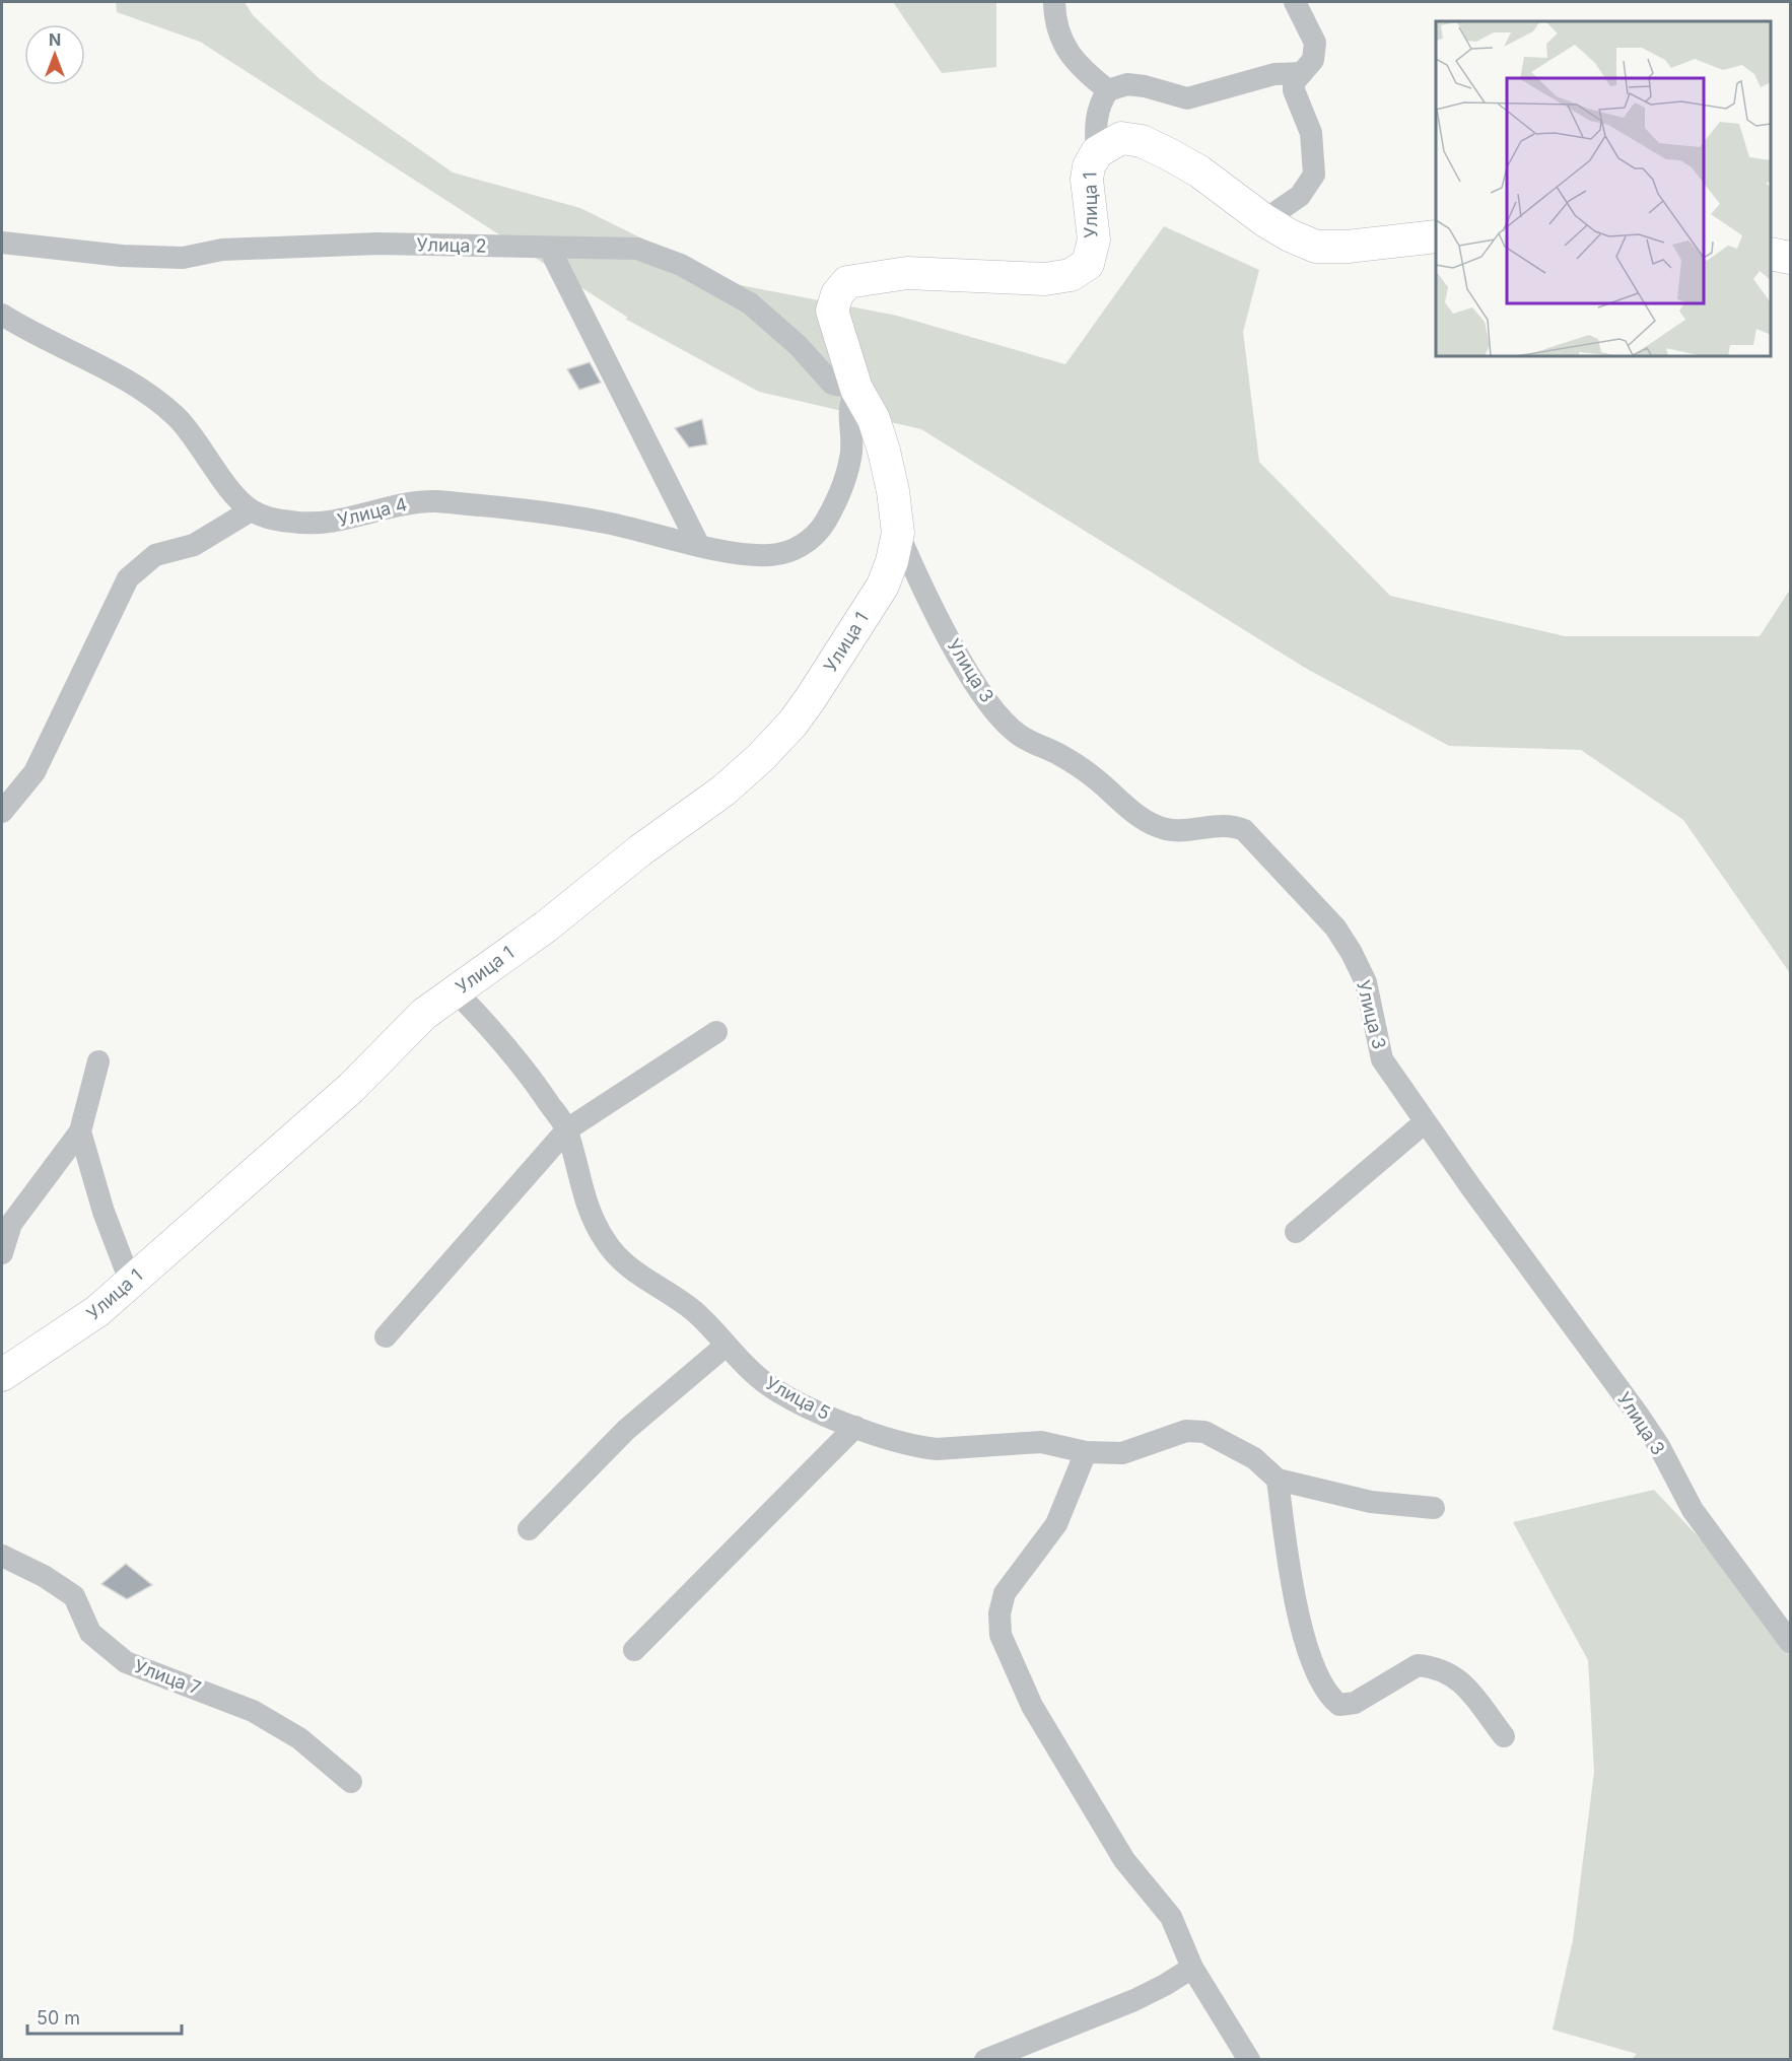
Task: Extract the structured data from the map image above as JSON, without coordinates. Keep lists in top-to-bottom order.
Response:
{
  "streets": {
    "main road": ["Улица 1"],
    "street": [
      "Улица 2",
      "Улица 4",
      "Улица 3",
      "Улица 5",
      "Улица 7"
    ]
  },
  "crossings": [
    ["Улица 1", "Улица 2"],
    ["Улица 1", "Улица 4"],
    ["Улица 1", "Улица 3"],
    ["Улица 1", "Улица 5"],
    ["Улица 2", "Улица 4"]
  ],
  "scale_bar": "50 m",
  "north": "top"
}
